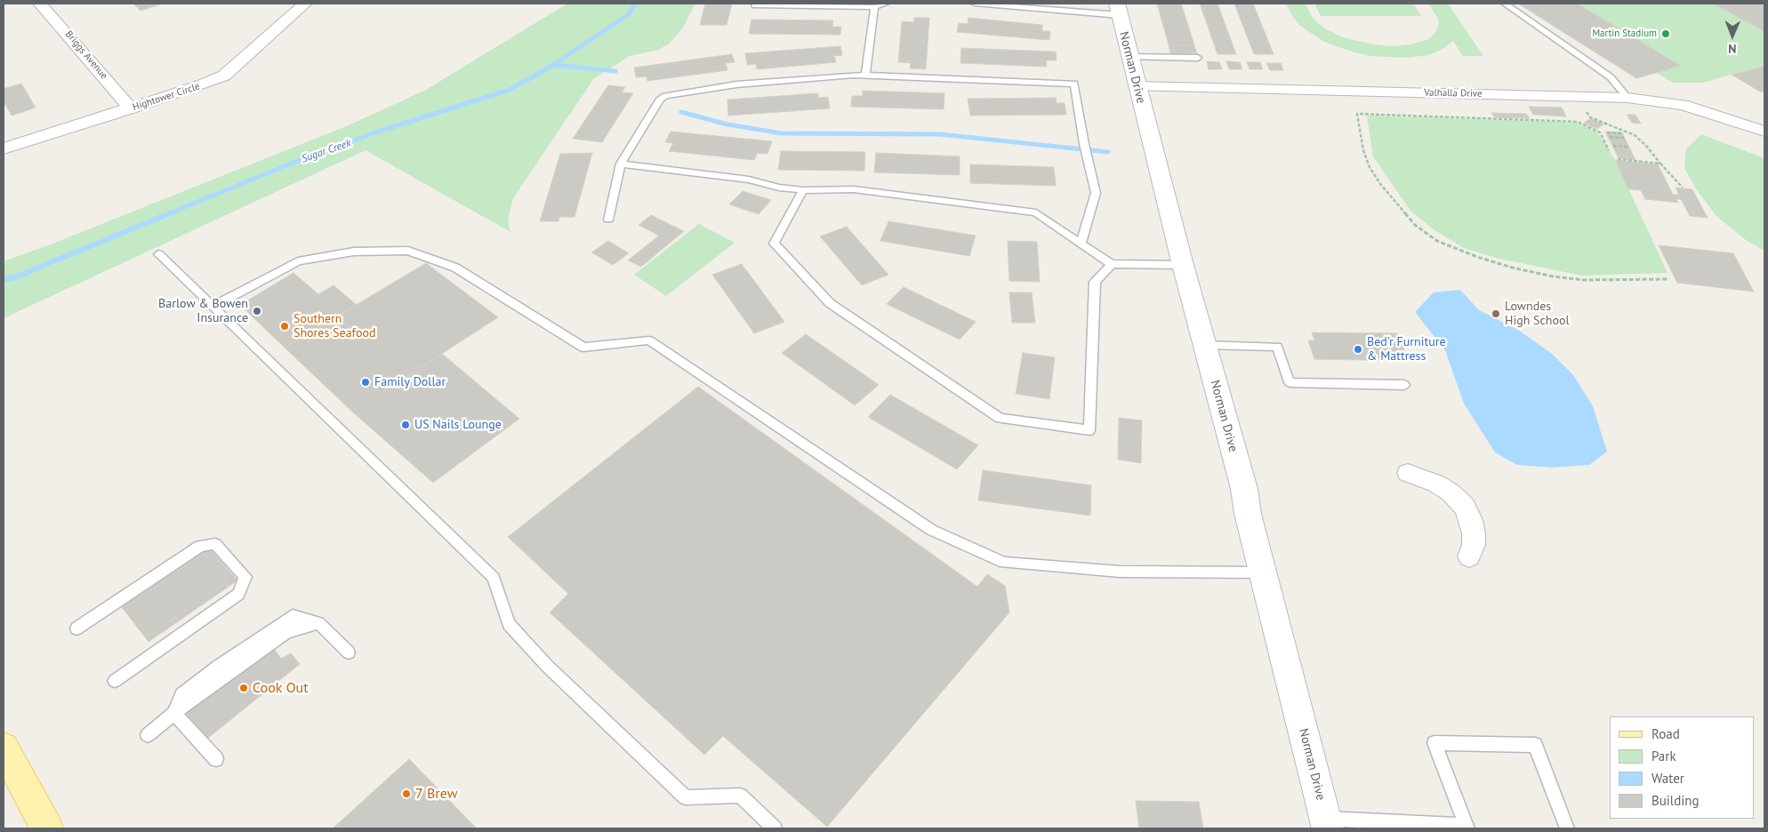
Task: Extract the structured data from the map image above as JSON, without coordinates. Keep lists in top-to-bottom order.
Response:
{
  "streets": {
    "street": [
      "Briggs Avenue",
      "Norman Drive",
      "Valhalla Drive",
      "Hightower Circle"
    ]
  },
  "crossings": [
    ["Briggs Avenue", "Hightower Circle"],
    ["Norman Drive", "Valhalla Drive"]
  ],
  "water": ["Sugar Creek"],
  "places": [
    "Martin Stadium",
    "Barlow & Bowen Insurance",
    "Lowndes High School",
    "Southern Shores Seafood",
    "Bed'r Furniture & Mattress",
    "Family Dollar",
    "US Nails Lounge",
    "Cook Out",
    "7 Brew"
  ],
  "legend": [
    "Road",
    "Park",
    "Water",
    "Building"
  ],
  "north": "bottom"
}
